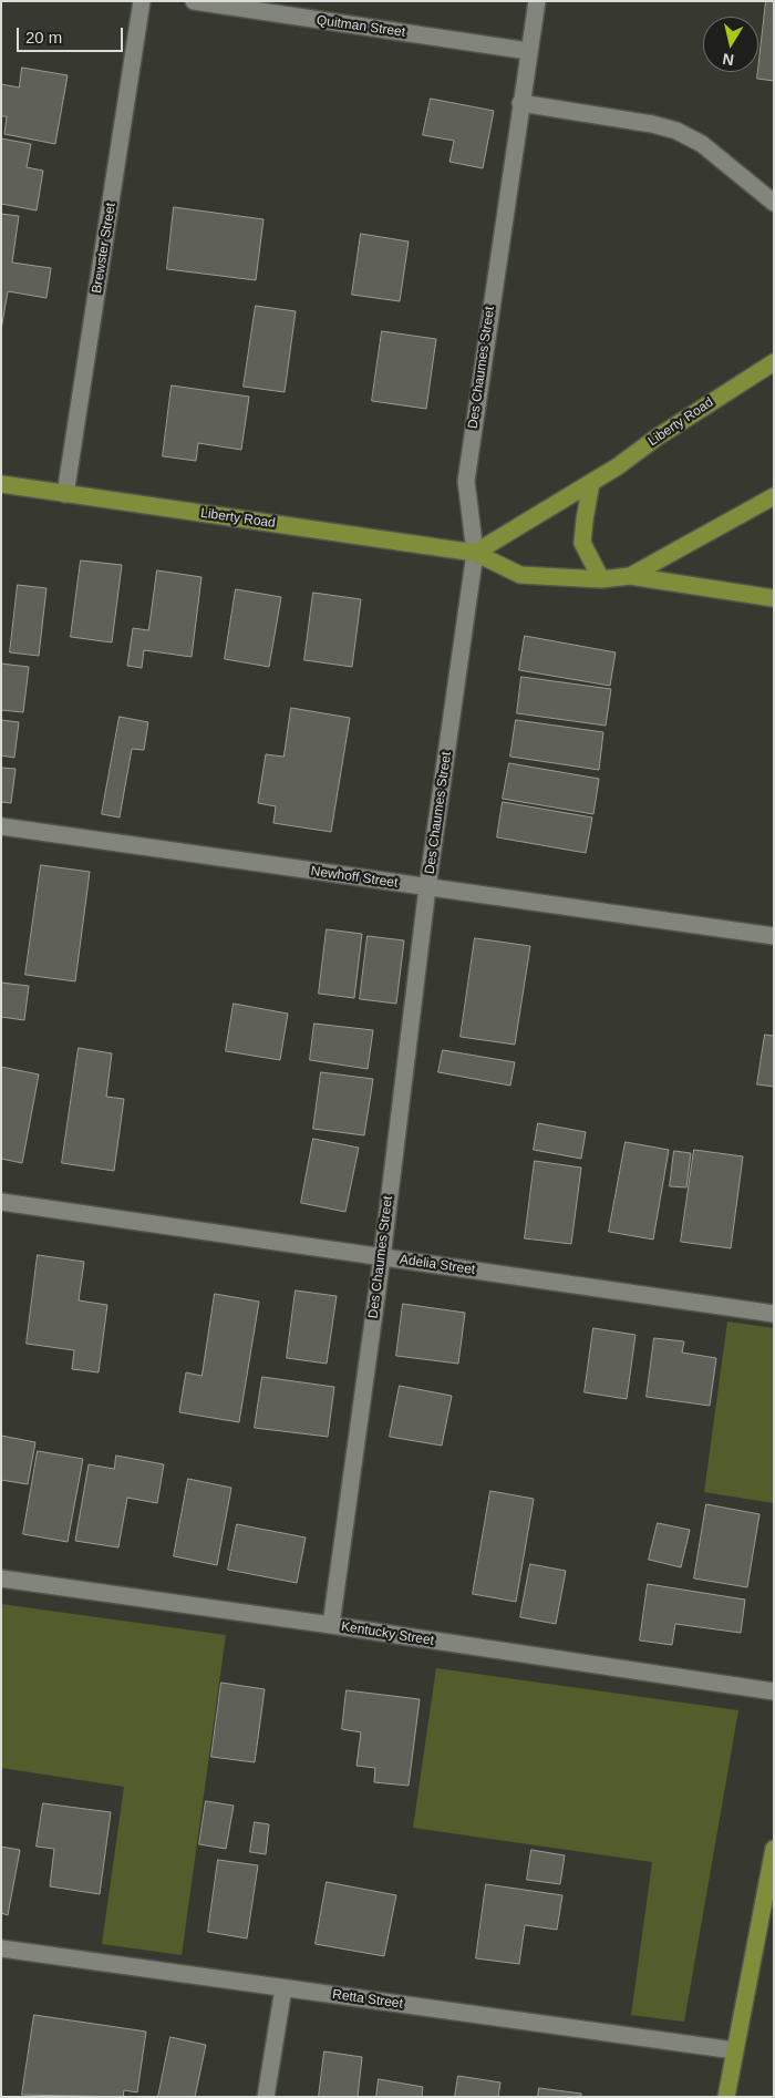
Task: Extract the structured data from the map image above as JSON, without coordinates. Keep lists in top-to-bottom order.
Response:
{
  "streets": {
    "main road": ["Liberty Road"],
    "street": [
      "Quitman Street",
      "Brewster Street",
      "Des Chaumes Street",
      "Newhoff Street",
      "Adelia Street",
      "Kentucky Street",
      "Retta Street"
    ]
  },
  "crossings": [
    ["Quitman Street", "Des Chaumes Street"],
    ["Brewster Street", "Liberty Road"],
    ["Des Chaumes Street", "Liberty Road"],
    ["Des Chaumes Street", "Newhoff Street"],
    ["Des Chaumes Street", "Adelia Street"],
    ["Des Chaumes Street", "Kentucky Street"]
  ],
  "scale_bar": "20 m",
  "north": "bottom"
}
